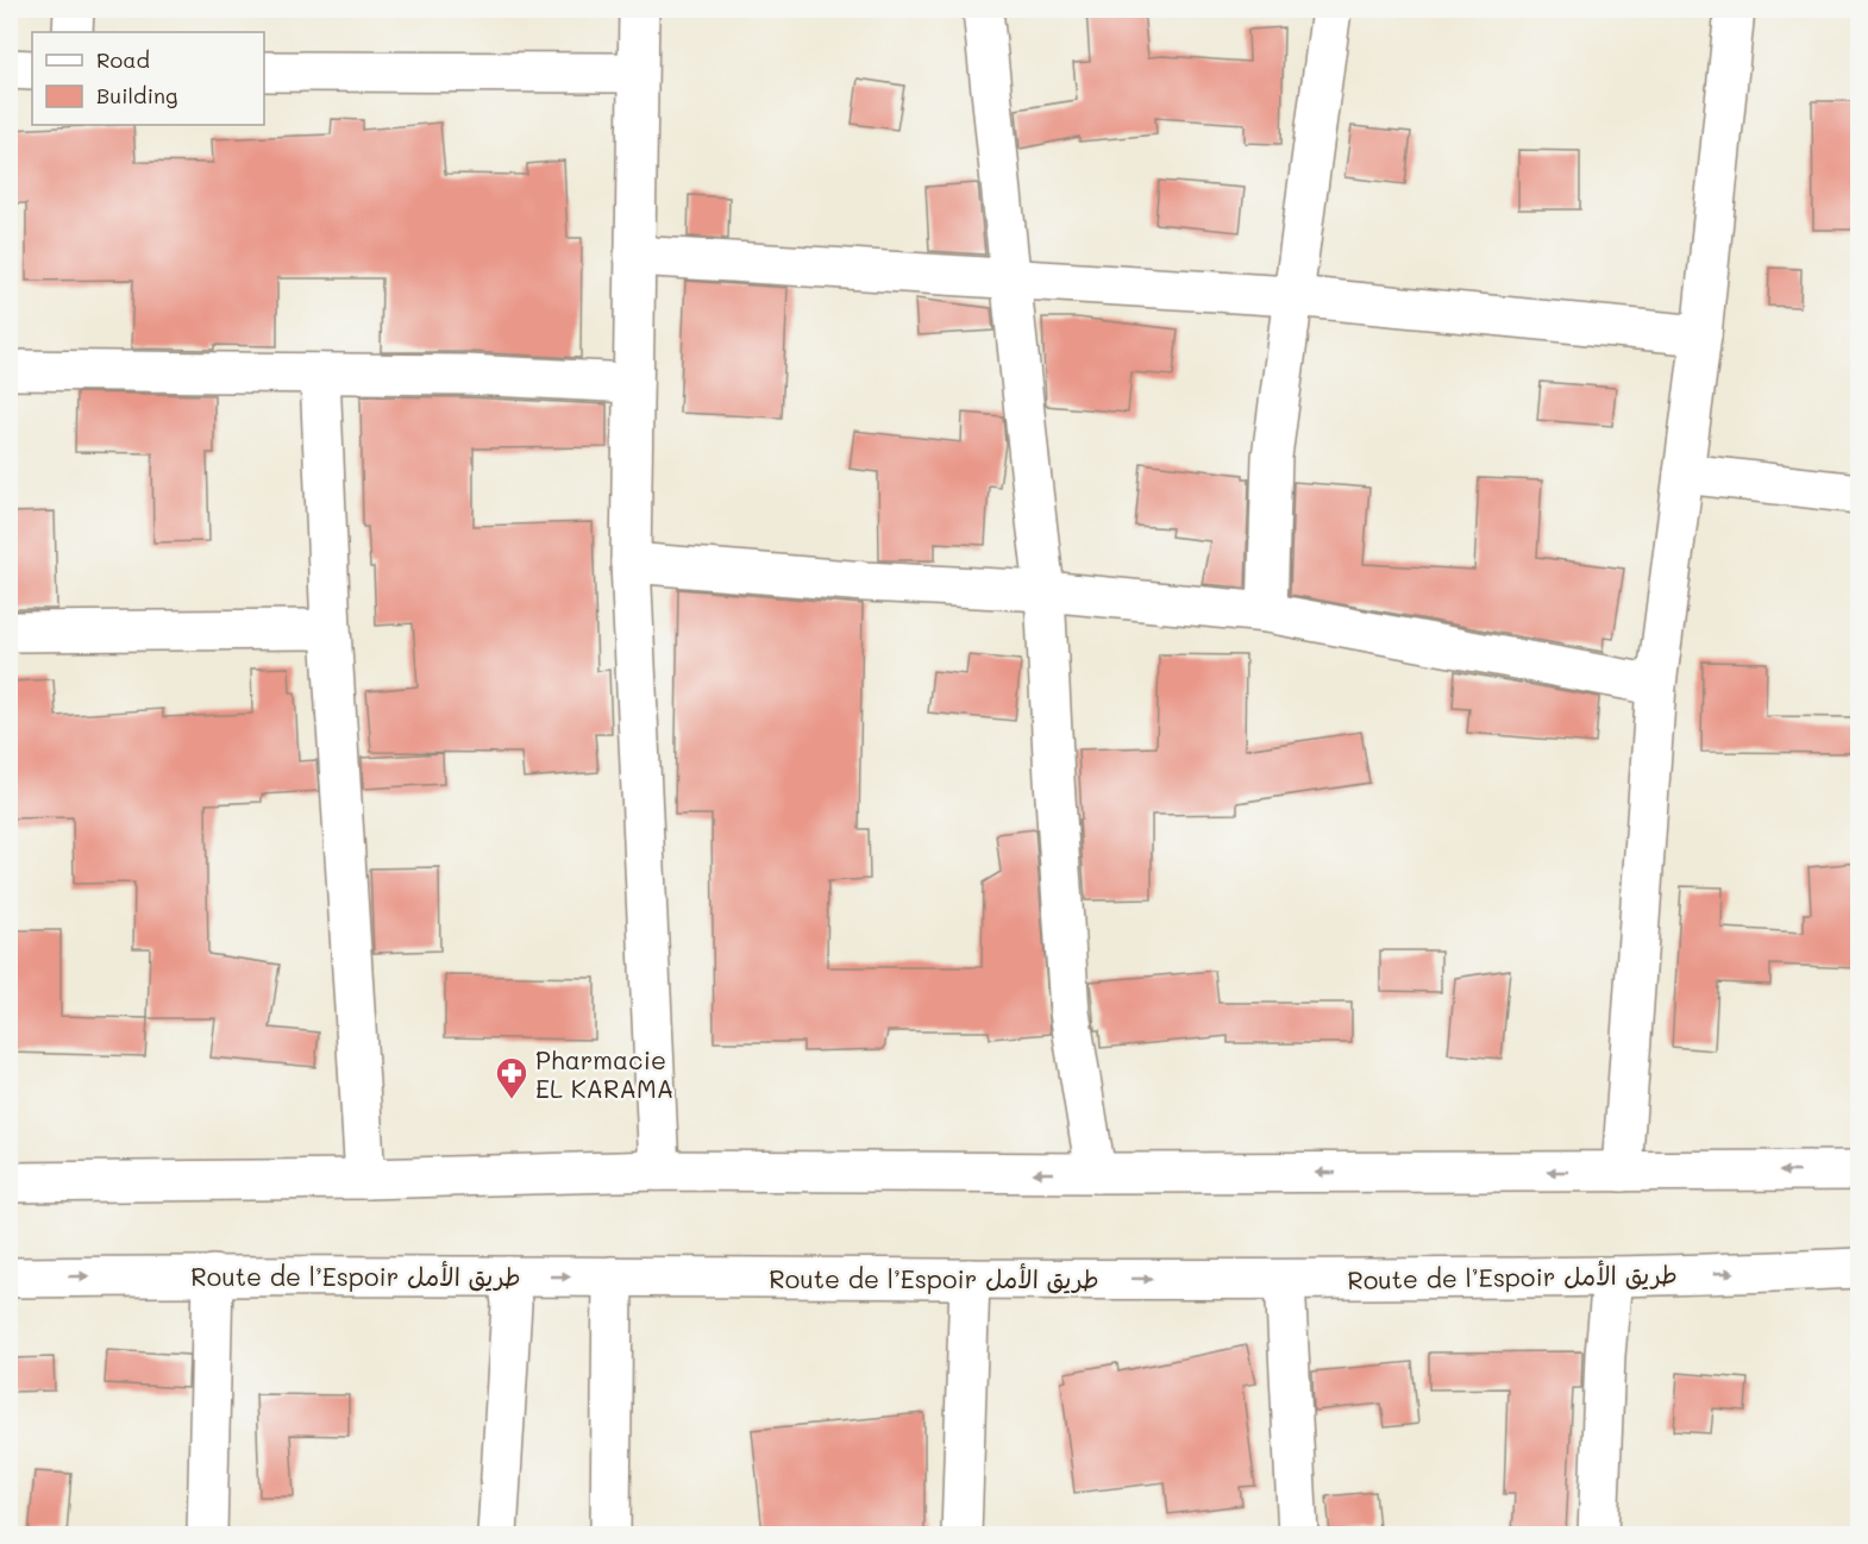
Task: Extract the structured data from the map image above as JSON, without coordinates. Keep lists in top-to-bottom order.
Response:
{
  "streets": {
    "main road": ["Route de l’Espoir طريق الأمل"]
  },
  "places": {
    "pharmacy": ["Pharmacie EL KARAMA"]
  },
  "legend": ["Road", "Building"]
}
